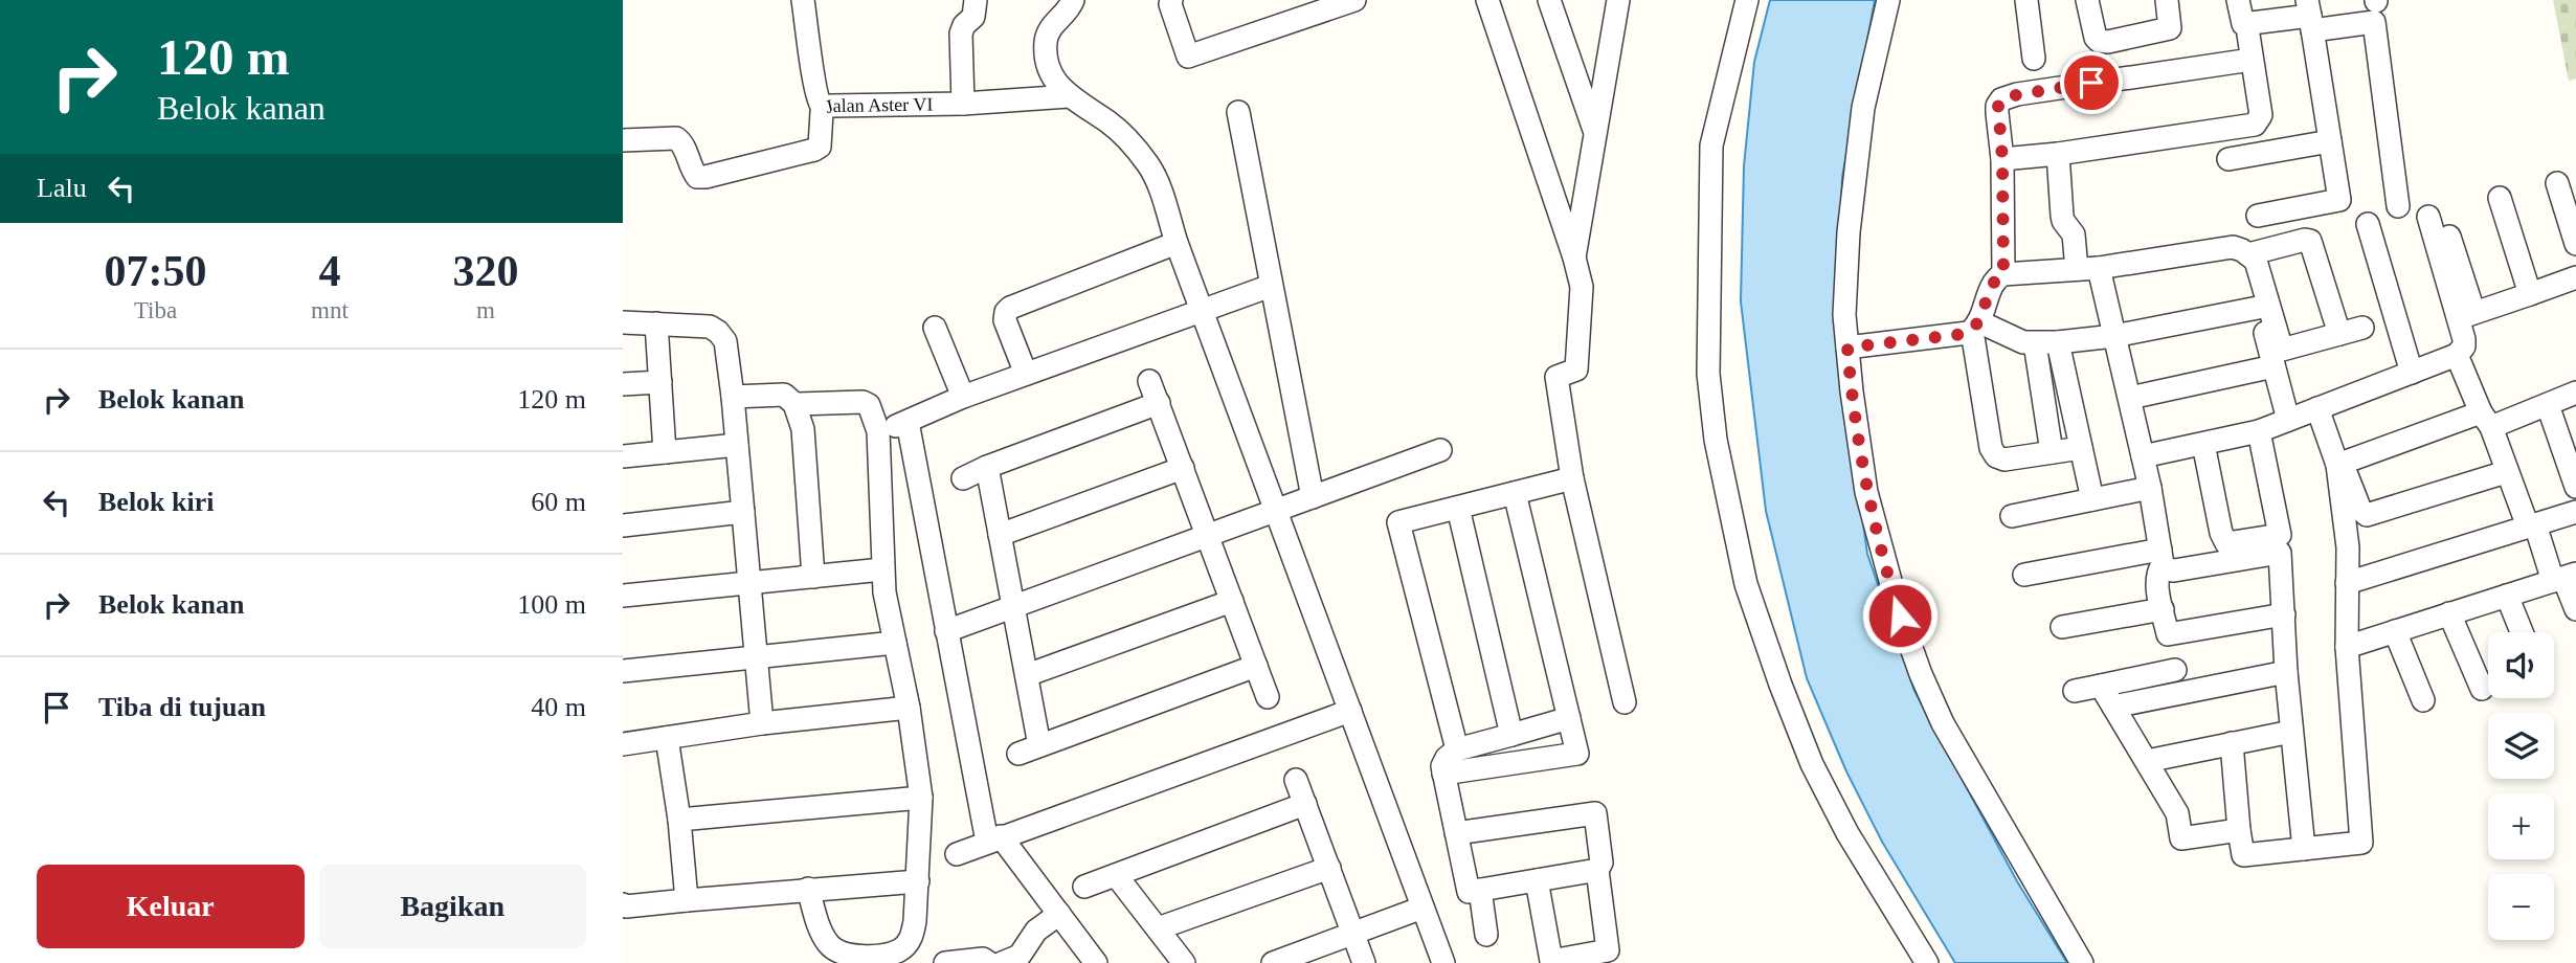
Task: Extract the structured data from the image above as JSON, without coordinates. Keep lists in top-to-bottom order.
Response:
{
  "streets": {
    "street": ["Jalan Aster VI"]
  },
  "page": {
    "turn": ["120 m", "Belok kanan"],
    "then": "Lalu",
    "eta": [
      "07:50",
      "Tiba",
      "4",
      "mnt",
      "320",
      "m"
    ],
    "list": [
      {
        "name": "Belok kanan",
        "value": "120 m"
      },
      {
        "name": "Belok kiri",
        "value": "60 m"
      },
      {
        "name": "Belok kanan",
        "value": "100 m"
      },
      {
        "name": "Tiba di tujuan",
        "value": "40 m"
      }
    ],
    "map_buttons": ["+", "−"],
    "buttons": ["Keluar", "Bagikan"]
  }
}
